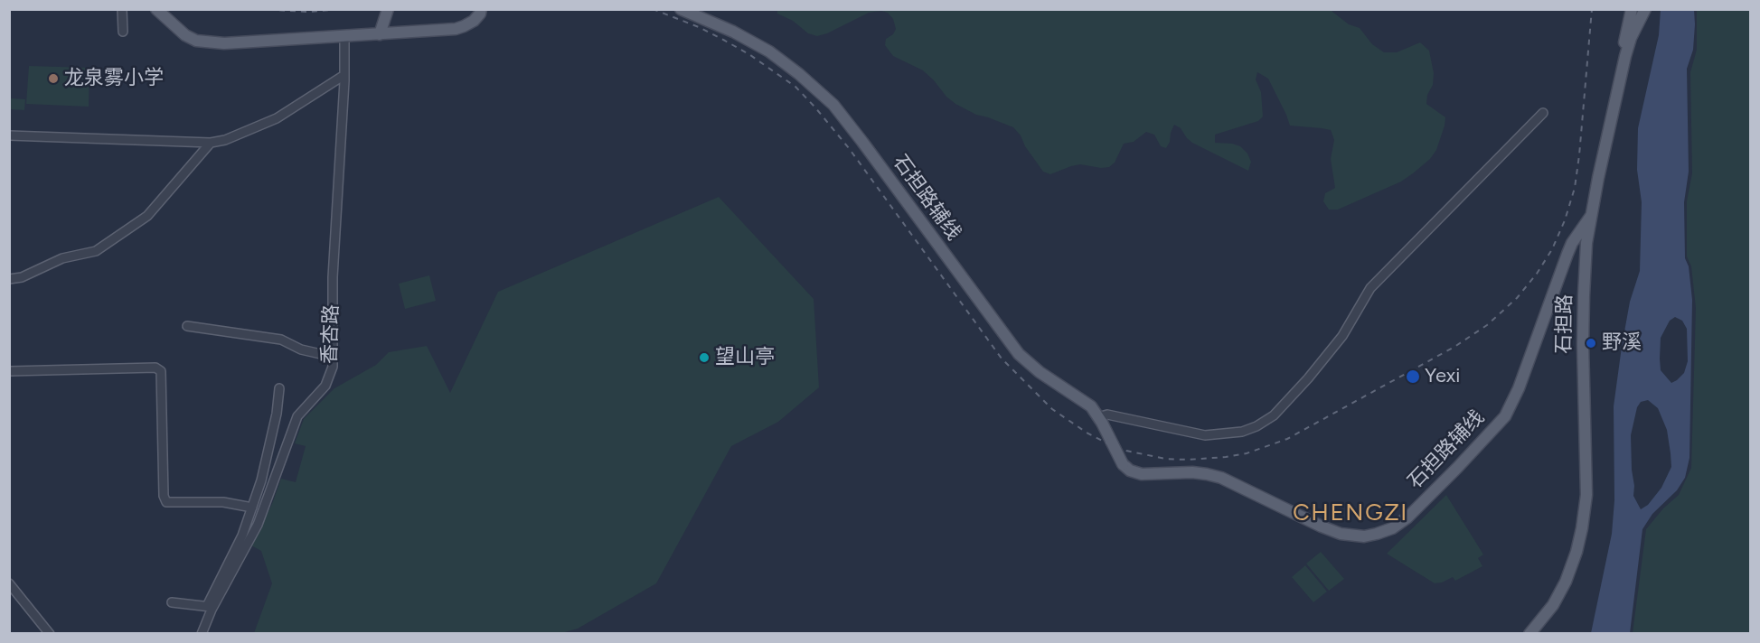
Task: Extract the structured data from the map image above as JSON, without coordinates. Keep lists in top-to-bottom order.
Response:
{
  "streets": {
    "main road": ["石担路辅线", "石担路"],
    "street": ["香杏路"]
  },
  "crossings": [
    ["石担路辅线", "石担路"]
  ],
  "districts": ["CHENGZI"],
  "places": [
    "龙泉雾小学",
    "野溪",
    "望山亭",
    "Yexi"
  ]
}
